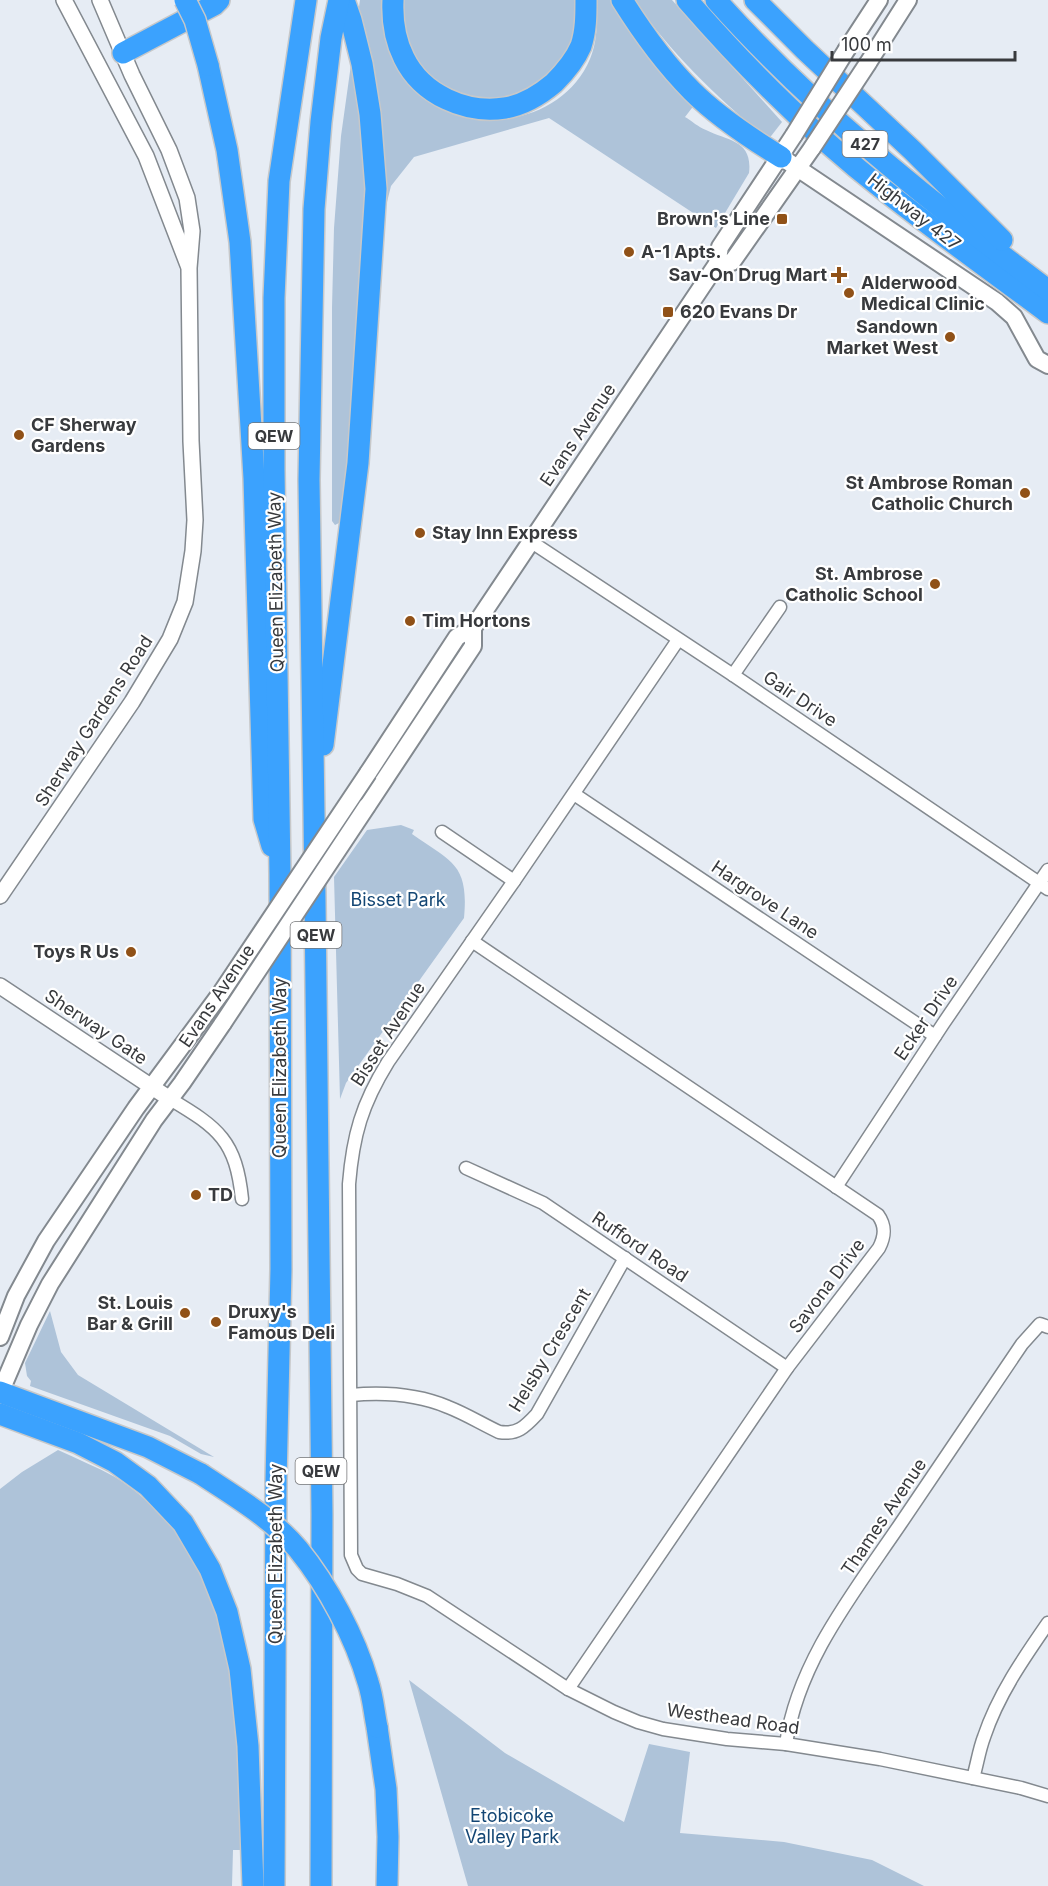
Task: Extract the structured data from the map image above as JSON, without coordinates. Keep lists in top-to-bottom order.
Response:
{
  "streets": {
    "highway": [
      "427",
      "Highway 427",
      "QEW",
      "Queen Elizabeth Way"
    ],
    "main road": ["Evans Avenue"],
    "street": [
      "Gair Drive",
      "Sherway Gardens Road",
      "Hargrove Lane",
      "Ecker Drive",
      "Sherway Gate",
      "Bisset Avenue",
      "Rufford Road",
      "Savona Drive",
      "Helsby Crescent",
      "Thames Avenue",
      "Westhead Road"
    ]
  },
  "crossings": [
    ["Evans Avenue", "Gair Drive"],
    ["Evans Avenue", "Sherway Gate"],
    ["Gair Drive", "Ecker Drive"],
    ["Gair Drive", "Bisset Avenue"],
    ["Hargrove Lane", "Ecker Drive"],
    ["Hargrove Lane", "Bisset Avenue"],
    ["Ecker Drive", "Savona Drive"],
    ["Bisset Avenue", "Savona Drive"],
    ["Bisset Avenue", "Helsby Crescent"],
    ["Bisset Avenue", "Westhead Road"],
    ["Rufford Road", "Savona Drive"],
    ["Rufford Road", "Helsby Crescent"],
    ["Savona Drive", "Westhead Road"],
    ["Thames Avenue", "Westhead Road"]
  ],
  "parks": ["Bisset Park", "Etobicoke Valley Park"],
  "places": {
    "transit": ["Brown's Line", "620 Evans Dr"],
    "other": [
      "A-1 Apts.",
      "Alderwood Medical Clinic",
      "Sandown Market West",
      "CF Sherway Gardens",
      "St Ambrose Roman Catholic Church",
      "Stay Inn Express",
      "St. Ambrose Catholic School",
      "Tim Hortons",
      "Toys R Us",
      "TD",
      "St. Louis Bar & Grill",
      "Druxy's Famous Deli"
    ],
    "health": ["Sav-On Drug Mart"]
  },
  "scale_bar": "100 m"
}
